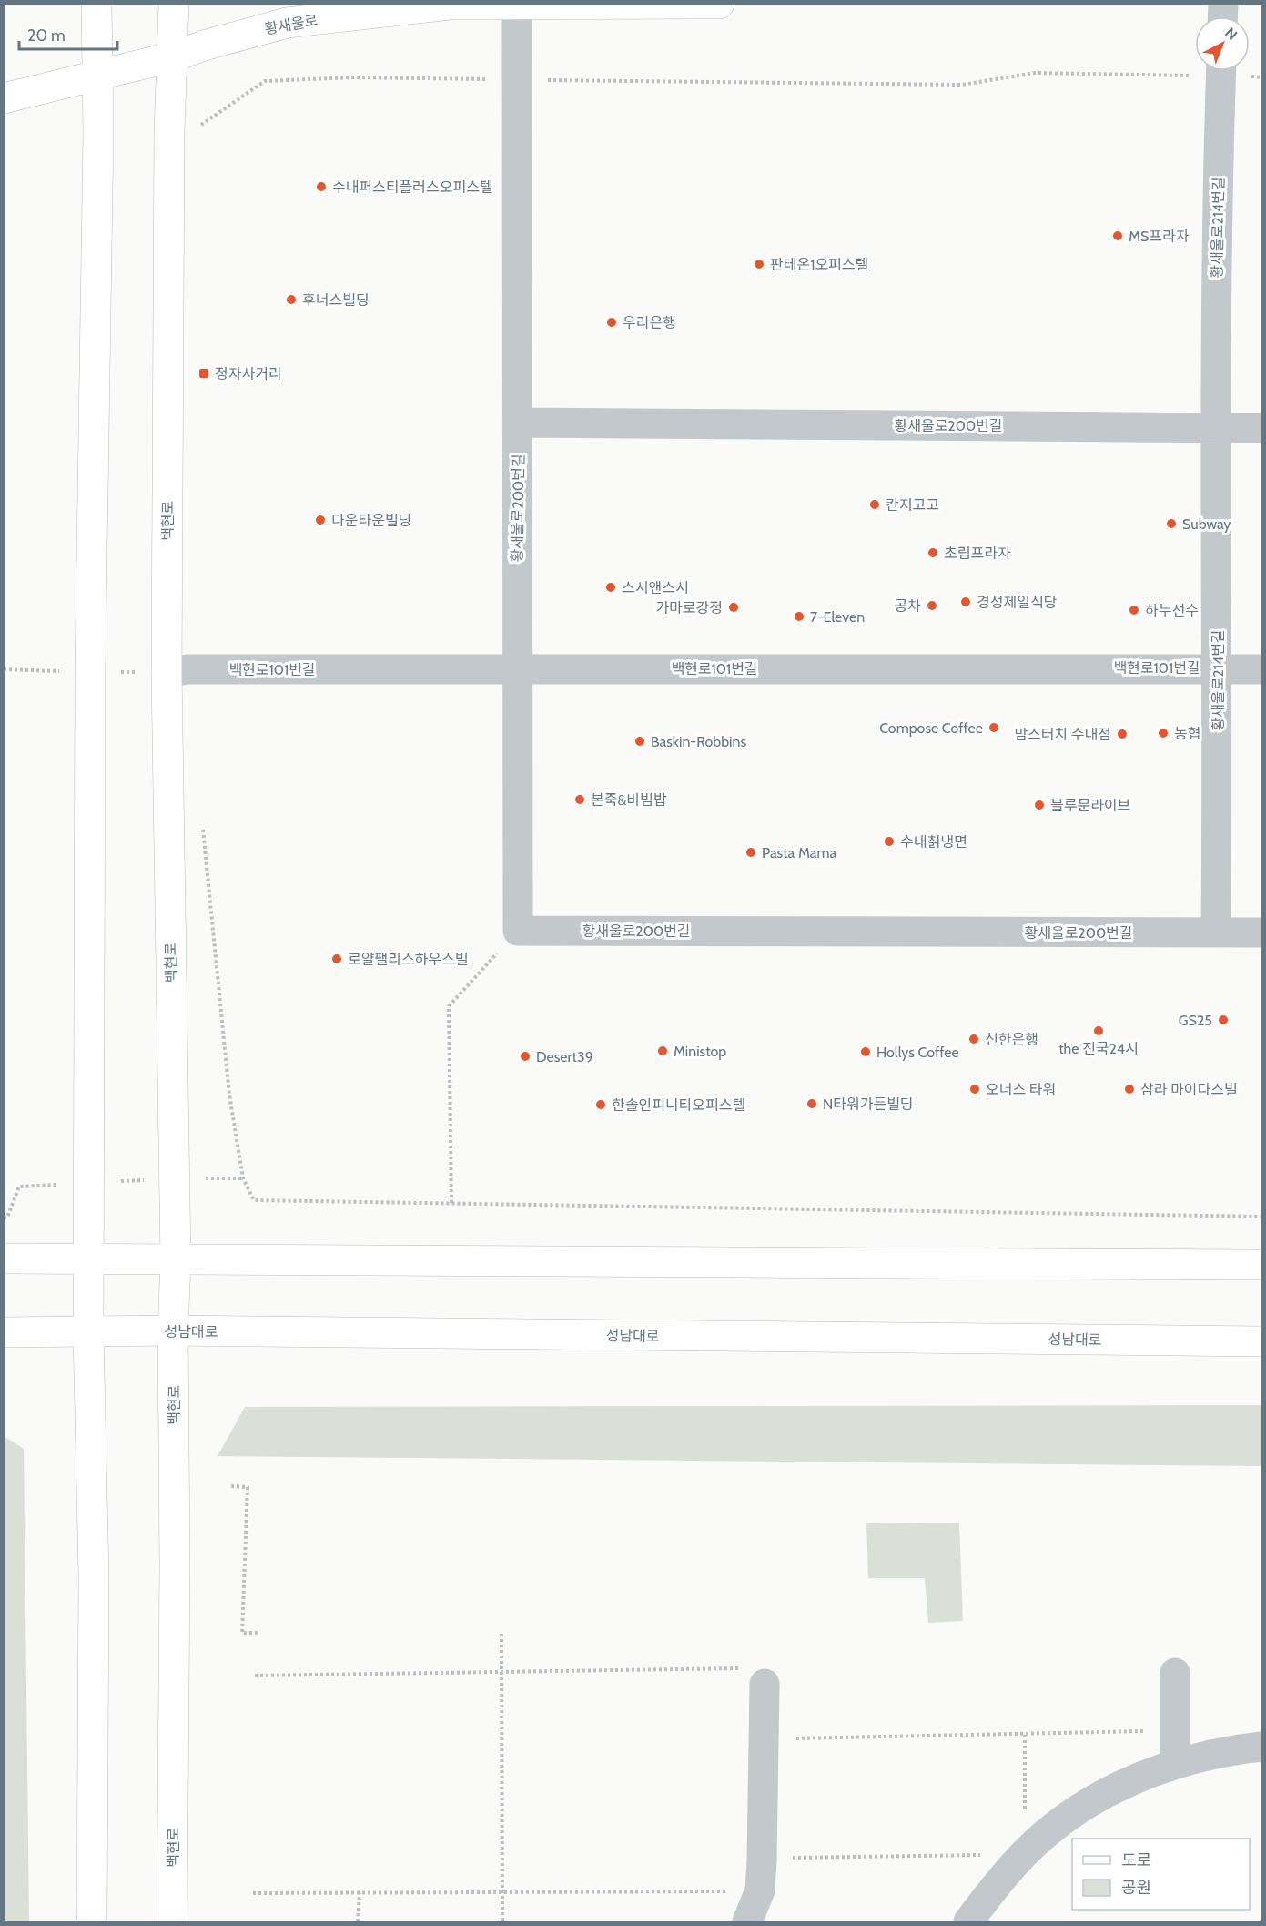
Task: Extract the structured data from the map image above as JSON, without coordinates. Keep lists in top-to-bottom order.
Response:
{
  "streets": {
    "main road": ["황새울로", "백현로", "성남대로"],
    "street": ["황새울로214번길", "황새울로200번길", "백현로101번길"]
  },
  "crossings": [
    ["황새울로", "황새울로200번길"],
    ["황새울로", "백현로"],
    ["황새울로214번길", "황새울로200번길"],
    ["황새울로214번길", "백현로101번길"],
    ["황새울로200번길", "백현로101번길"],
    ["백현로", "백현로101번길"],
    ["백현로", "성남대로"]
  ],
  "places": {
    "other": [
      "수내퍼스티플러스오피스텔",
      "MS프라자",
      "판테온1오피스텔",
      "후너스빌딩",
      "우리은행",
      "칸지고고",
      "다운타운빌딩",
      "Subway",
      "초림프라자",
      "스시앤스시",
      "경성제일식당",
      "공차",
      "가마로강정",
      "하누선수",
      "7-Eleven",
      "Compose Coffee",
      "농협",
      "맘스터치 수내점",
      "Baskin-Robbins",
      "본죽&비빔밥",
      "블루문라이브",
      "수내칡냉면",
      "Pasta Mama",
      "로얄팰리스하우스빌",
      "GS25",
      "the 진국24시",
      "신한은행",
      "Ministop",
      "Hollys Coffee",
      "Desert39",
      "오너스 타워",
      "삼라 마이다스빌",
      "N타워가든빌딩",
      "한솔인피니티오피스텔"
    ],
    "transit": ["정자사거리"]
  },
  "legend": ["도로", "공원"],
  "scale_bar": "20 m",
  "north": "top right"
}
